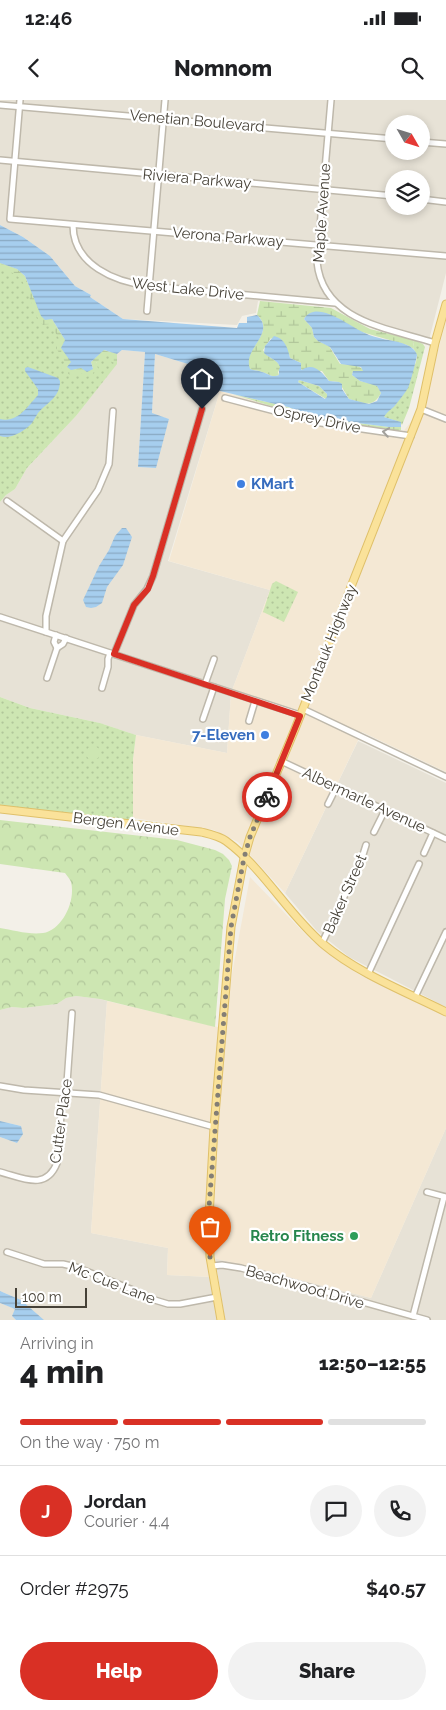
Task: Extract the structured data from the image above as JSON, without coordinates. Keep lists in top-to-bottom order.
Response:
{
  "streets": {
    "main road": ["Montauk Highway", "Bergen Avenue"],
    "street": [
      "Venetian Boulevard",
      "Riviera Parkway",
      "Maple Avenue",
      "Verona Parkway",
      "West Lake Drive",
      "Osprey Drive",
      "Albermarle Avenue",
      "Baker Street",
      "Cutter Place",
      "Mc Cue Lane",
      "Beachwood Drive"
    ]
  },
  "crossings": [
    ["Venetian Boulevard", "Maple Avenue"],
    ["Riviera Parkway", "Maple Avenue"],
    ["Riviera Parkway", "Verona Parkway"],
    ["Maple Avenue", "Verona Parkway"],
    ["Maple Avenue", "West Lake Drive"],
    ["Maple Avenue", "Montauk Highway"],
    ["Verona Parkway", "West Lake Drive"],
    ["Osprey Drive", "Montauk Highway"],
    ["Montauk Highway", "Albermarle Avenue"],
    ["Montauk Highway", "Bergen Avenue"],
    ["Montauk Highway", "Mc Cue Lane"],
    ["Montauk Highway", "Beachwood Drive"],
    ["Bergen Avenue", "Baker Street"]
  ],
  "one_way": ["Osprey Drive"],
  "places": ["KMart", "7-Eleven", "Retro Fitness"],
  "scale_bar": "100 m",
  "north": "bottom right",
  "page": {
    "status": "12:46",
    "header": "Nomnom",
    "scale": "100 m",
    "heading": ["4 min", "Arriving in", "12:50–12:55"],
    "panel": [
      "Jordan",
      "Courier · 4.4",
      "Order #2975",
      "$40.57"
    ],
    "bar": "On the way · 750 m",
    "round": "J",
    "buttons": ["Help", "Share"]
  }
}
